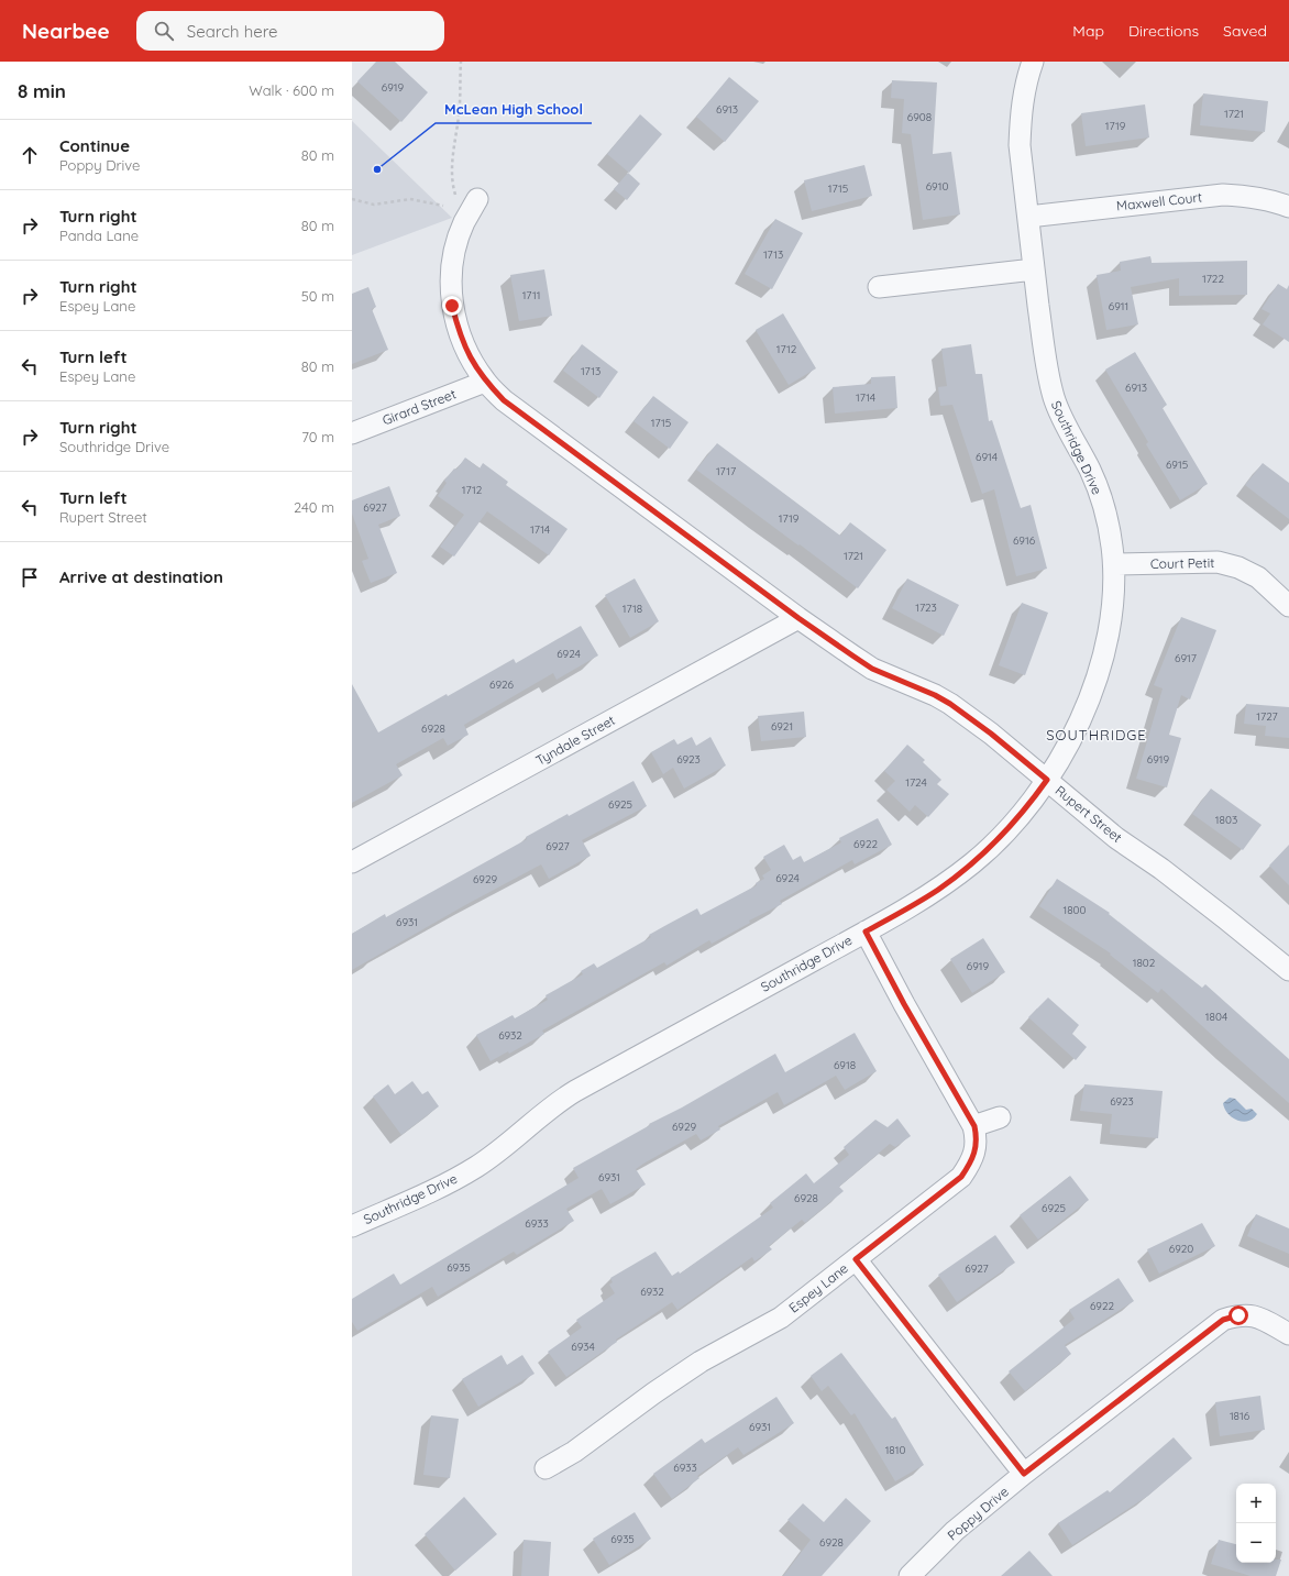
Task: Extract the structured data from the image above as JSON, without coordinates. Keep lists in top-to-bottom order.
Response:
{
  "streets": {
    "street": [
      "Maxwell Court",
      "Girard Street",
      "Southridge Drive",
      "Court Petit",
      "Tyndale Street",
      "Rupert Street",
      "Espey Lane",
      "Poppy Drive"
    ]
  },
  "crossings": [
    ["Maxwell Court", "Southridge Drive"],
    ["Girard Street", "Rupert Street"],
    ["Southridge Drive", "Court Petit"],
    ["Southridge Drive", "Rupert Street"],
    ["Southridge Drive", "Espey Lane"],
    ["Tyndale Street", "Rupert Street"]
  ],
  "districts": ["SOUTHRIDGE"],
  "places": ["McLean High School"],
  "house_numbers": [
    "6919",
    "6913",
    "1721",
    "6908",
    "1719",
    "6910",
    "1715",
    "1713",
    "1722",
    "1711",
    "6911",
    "1712",
    "1713",
    "6913",
    "1714",
    "1715",
    "6914",
    "6915",
    "1717",
    "1712",
    "6927",
    "1719",
    "1714",
    "6916",
    "1721",
    "1723",
    "1718",
    "6924",
    "6917",
    "6926",
    "1727",
    "6921",
    "6928",
    "6923",
    "6919",
    "1724",
    "6925",
    "1803",
    "6922",
    "6927",
    "6924",
    "6929",
    "1800",
    "6931",
    "1802",
    "6919",
    "1804",
    "6932",
    "6918",
    "6923",
    "6929",
    "6931",
    "6928",
    "6925",
    "6933",
    "6920",
    "6935",
    "6927",
    "6932",
    "6922",
    "6934",
    "1816",
    "6931",
    "1810",
    "6933",
    "6935",
    "6928"
  ],
  "page": {
    "header": "Nearbee",
    "search": "Search here",
    "nav": ["Map", "Directions", "Saved"],
    "heading": ["8 min", "Walk · 600 m"],
    "list": [
      ["Continue", "Poppy Drive", "80 m"],
      ["Turn right", "Panda Lane", "80 m"],
      ["Turn right", "Espey Lane", "50 m"],
      ["Turn left", "Espey Lane", "80 m"],
      ["Turn right", "Southridge Drive", "70 m"],
      ["Turn left", "Rupert Street", "240 m"],
      "Arrive at destination"
    ],
    "map_buttons": ["+", "−"]
  }
}
